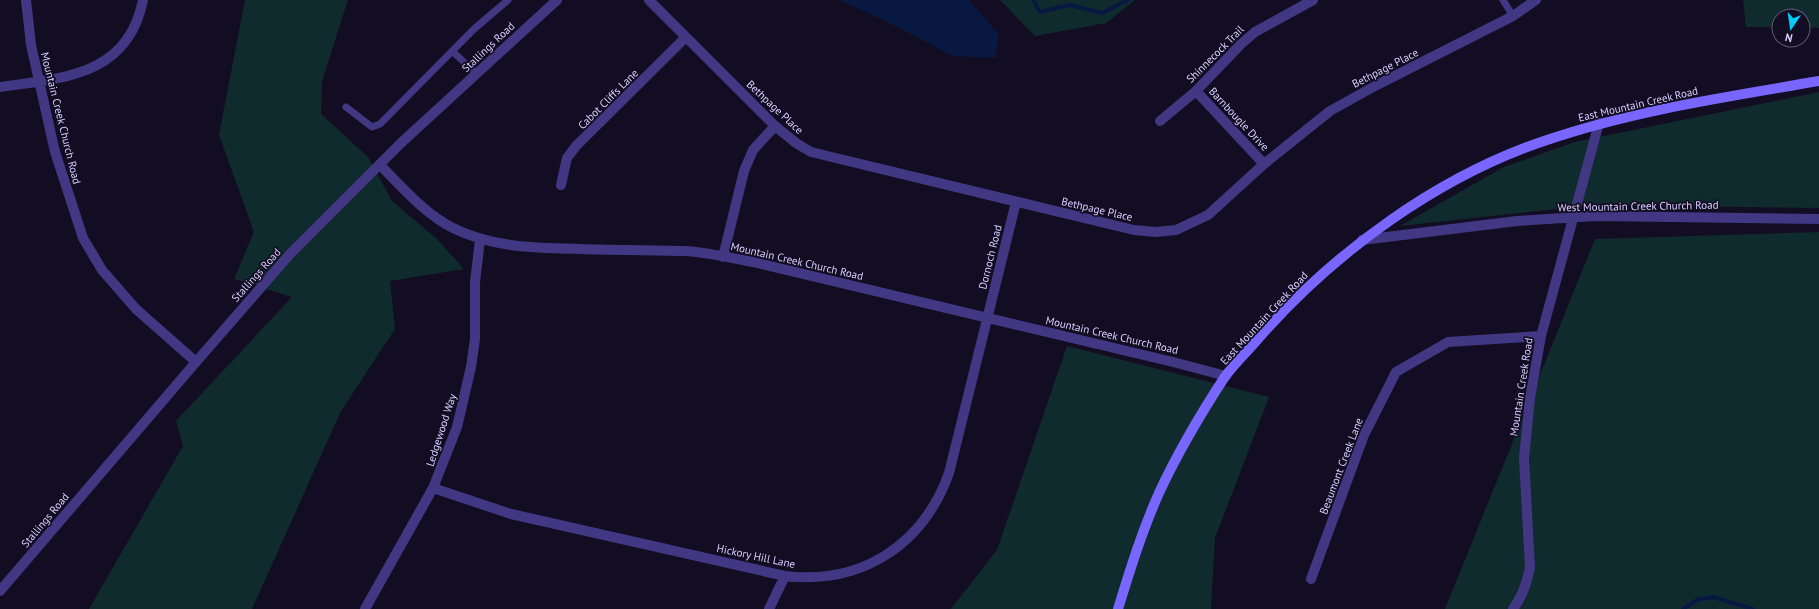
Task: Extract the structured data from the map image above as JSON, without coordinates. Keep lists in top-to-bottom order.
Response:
{
  "streets": {
    "main road": ["East Mountain Creek Road"],
    "street": [
      "Stallings Road",
      "Shinnecock Trail",
      "Bethpage Place",
      "Cabot Cliffs Lane",
      "Mountain Creek Church Road",
      "Barnbougle Drive",
      "West Mountain Creek Church Road",
      "Dornoch Road",
      "Mountain Creek Road",
      "Ledgewood Way",
      "Beaumont Creek Lane",
      "Hickory Hill Lane"
    ]
  },
  "crossings": [
    ["Stallings Road", "Mountain Creek Church Road"],
    ["Shinnecock Trail", "Barnbougle Drive"],
    ["Bethpage Place", "Cabot Cliffs Lane"],
    ["Bethpage Place", "Barnbougle Drive"],
    ["Bethpage Place", "Dornoch Road"],
    ["East Mountain Creek Road", "Mountain Creek Church Road"],
    ["East Mountain Creek Road", "West Mountain Creek Church Road"],
    ["East Mountain Creek Road", "Mountain Creek Road"],
    ["Mountain Creek Church Road", "Dornoch Road"],
    ["Mountain Creek Church Road", "Ledgewood Way"],
    ["Mountain Creek Church Road", "Hickory Hill Lane"],
    ["West Mountain Creek Church Road", "Mountain Creek Road"],
    ["Dornoch Road", "Hickory Hill Lane"],
    ["Mountain Creek Road", "Beaumont Creek Lane"],
    ["Ledgewood Way", "Hickory Hill Lane"]
  ],
  "north": "bottom"
}
